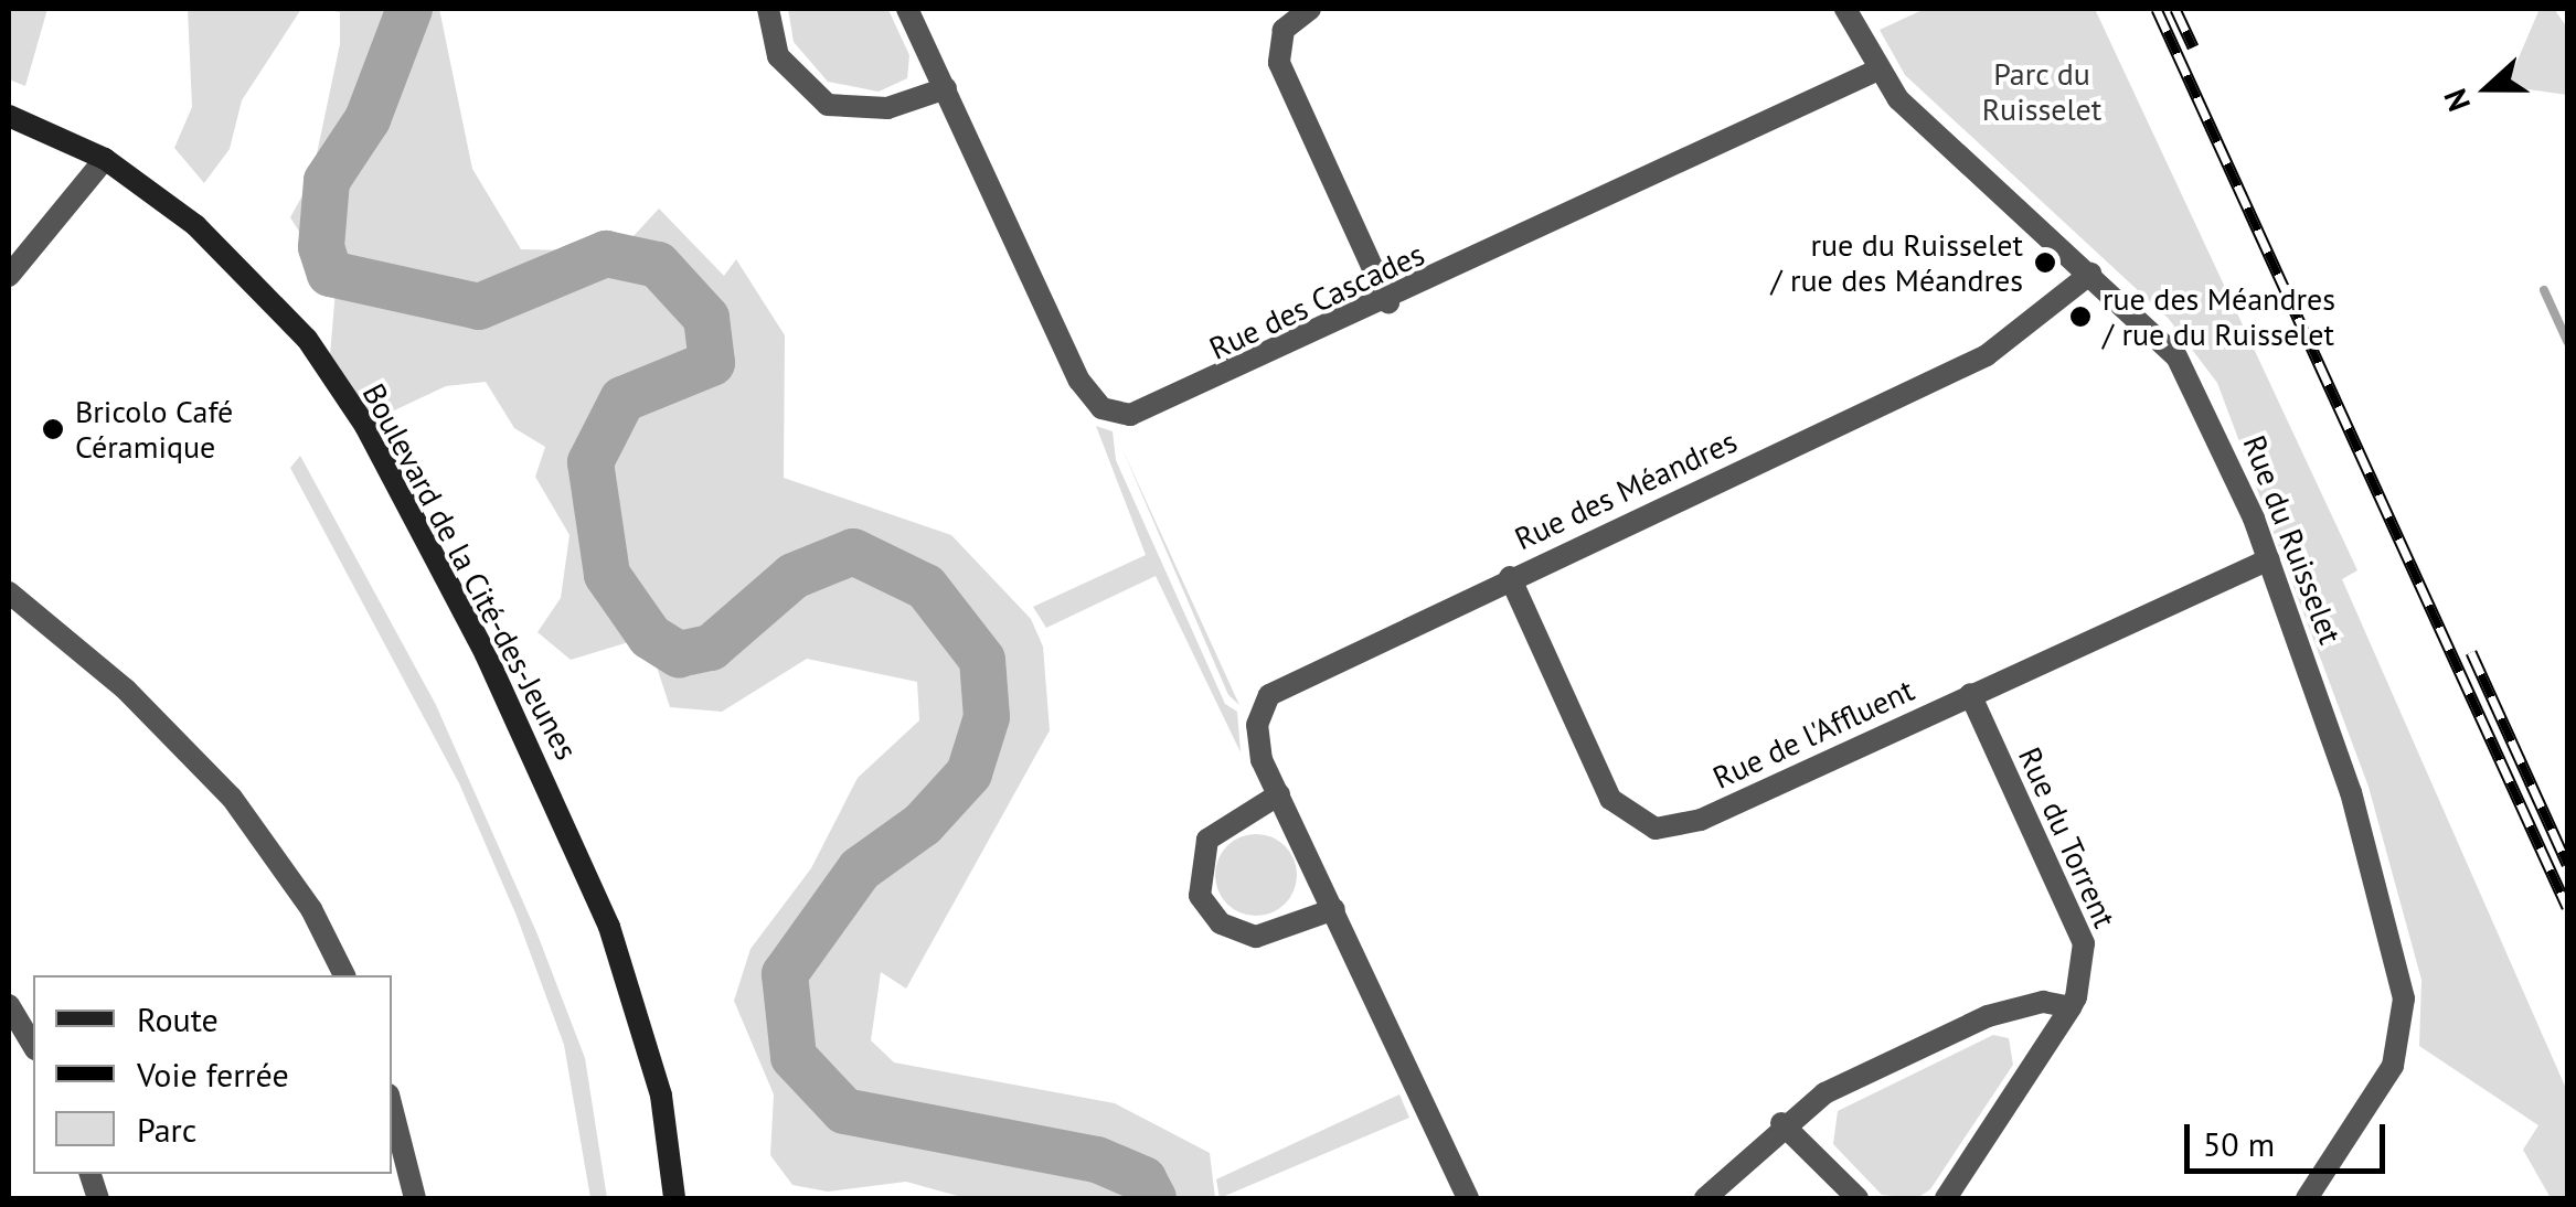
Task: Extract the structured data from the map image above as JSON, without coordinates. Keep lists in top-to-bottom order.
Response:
{
  "streets": {
    "main road": ["Boulevard de la Cité-des-Jeunes"],
    "street": [
      "Rue des Cascades",
      "Rue des Méandres",
      "Rue du Ruisselet",
      "Rue de l'Affluent",
      "Rue du Torrent"
    ]
  },
  "crossings": [
    ["Rue des Cascades", "Rue du Ruisselet"],
    ["Rue des Méandres", "Rue du Ruisselet"],
    ["Rue des Méandres", "Rue de l'Affluent"],
    ["Rue du Ruisselet", "Rue de l'Affluent"],
    ["Rue de l'Affluent", "Rue du Torrent"]
  ],
  "parks": ["Parc du Ruisselet"],
  "places": ["rue du Ruisselet / rue des Méandres", "rue des Méandres / rue du Ruisselet", "Bricolo Café Céramique"],
  "legend": ["Route", "Voie ferrée", "Parc"],
  "scale_bar": "50 m",
  "north": "left"
}
